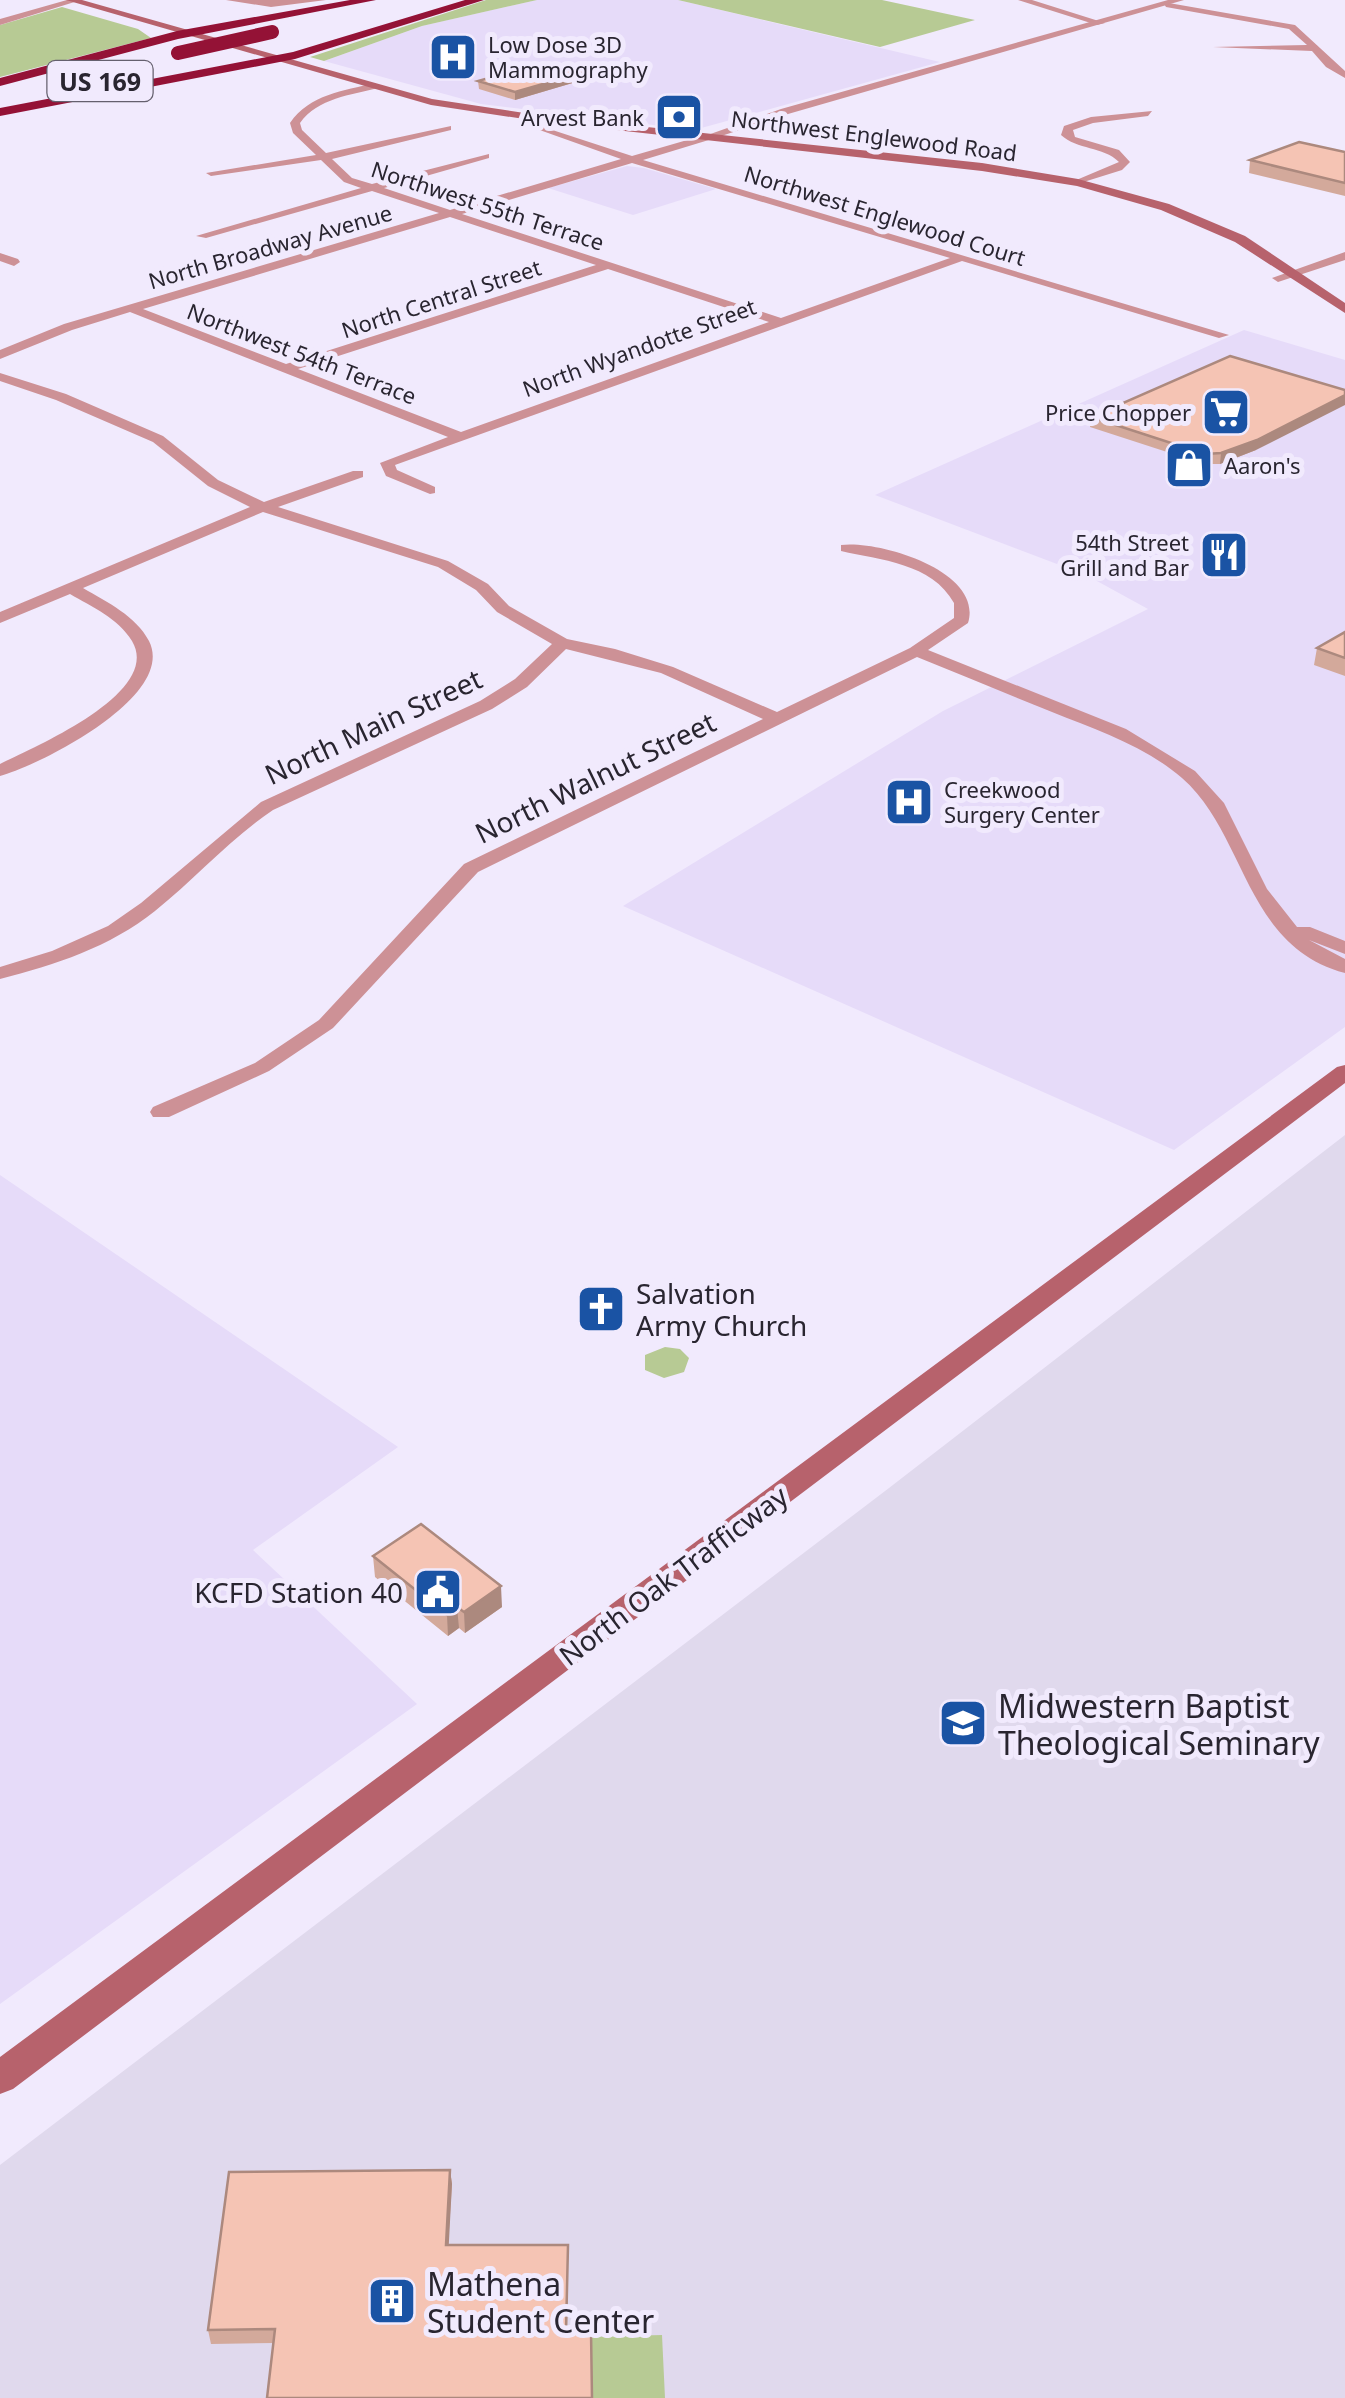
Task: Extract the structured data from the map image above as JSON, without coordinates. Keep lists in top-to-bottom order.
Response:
{
  "streets": {
    "highway": ["US 169"],
    "main road": ["Northwest Englewood Road", "North Oak Trafficway"],
    "street": [
      "Northwest 55th Terrace",
      "Northwest Englewood Court",
      "North Broadway Avenue",
      "North Central Street",
      "North Wyandotte Street",
      "Northwest 54th Terrace",
      "North Main Street",
      "North Walnut Street"
    ]
  },
  "crossings": [
    ["Northwest Englewood Road", "Northwest 55th Terrace"],
    ["Northwest Englewood Road", "Northwest Englewood Court"],
    ["Northwest Englewood Road", "North Broadway Avenue"],
    ["Northwest 55th Terrace", "North Broadway Avenue"],
    ["Northwest 55th Terrace", "North Central Street"],
    ["Northwest 55th Terrace", "North Wyandotte Street"],
    ["Northwest Englewood Court", "North Broadway Avenue"],
    ["Northwest Englewood Court", "North Wyandotte Street"],
    ["North Broadway Avenue", "Northwest 54th Terrace"],
    ["North Central Street", "Northwest 54th Terrace"],
    ["North Wyandotte Street", "Northwest 54th Terrace"]
  ],
  "places": {
    "hospital": ["Low Dose 3D Mammography", "Creekwood Surgery Center"],
    "bank": ["Arvest Bank"],
    "supermarket": ["Price Chopper"],
    "shop": ["Aaron's"],
    "restaurant": ["54th Street Grill and Bar"],
    "church": ["Salvation Army Church"],
    "public building": ["KCFD Station 40"],
    "school or university": ["Midwestern Baptist Theological Seminary"],
    "building": ["Mathena Student Center"]
  }
}
